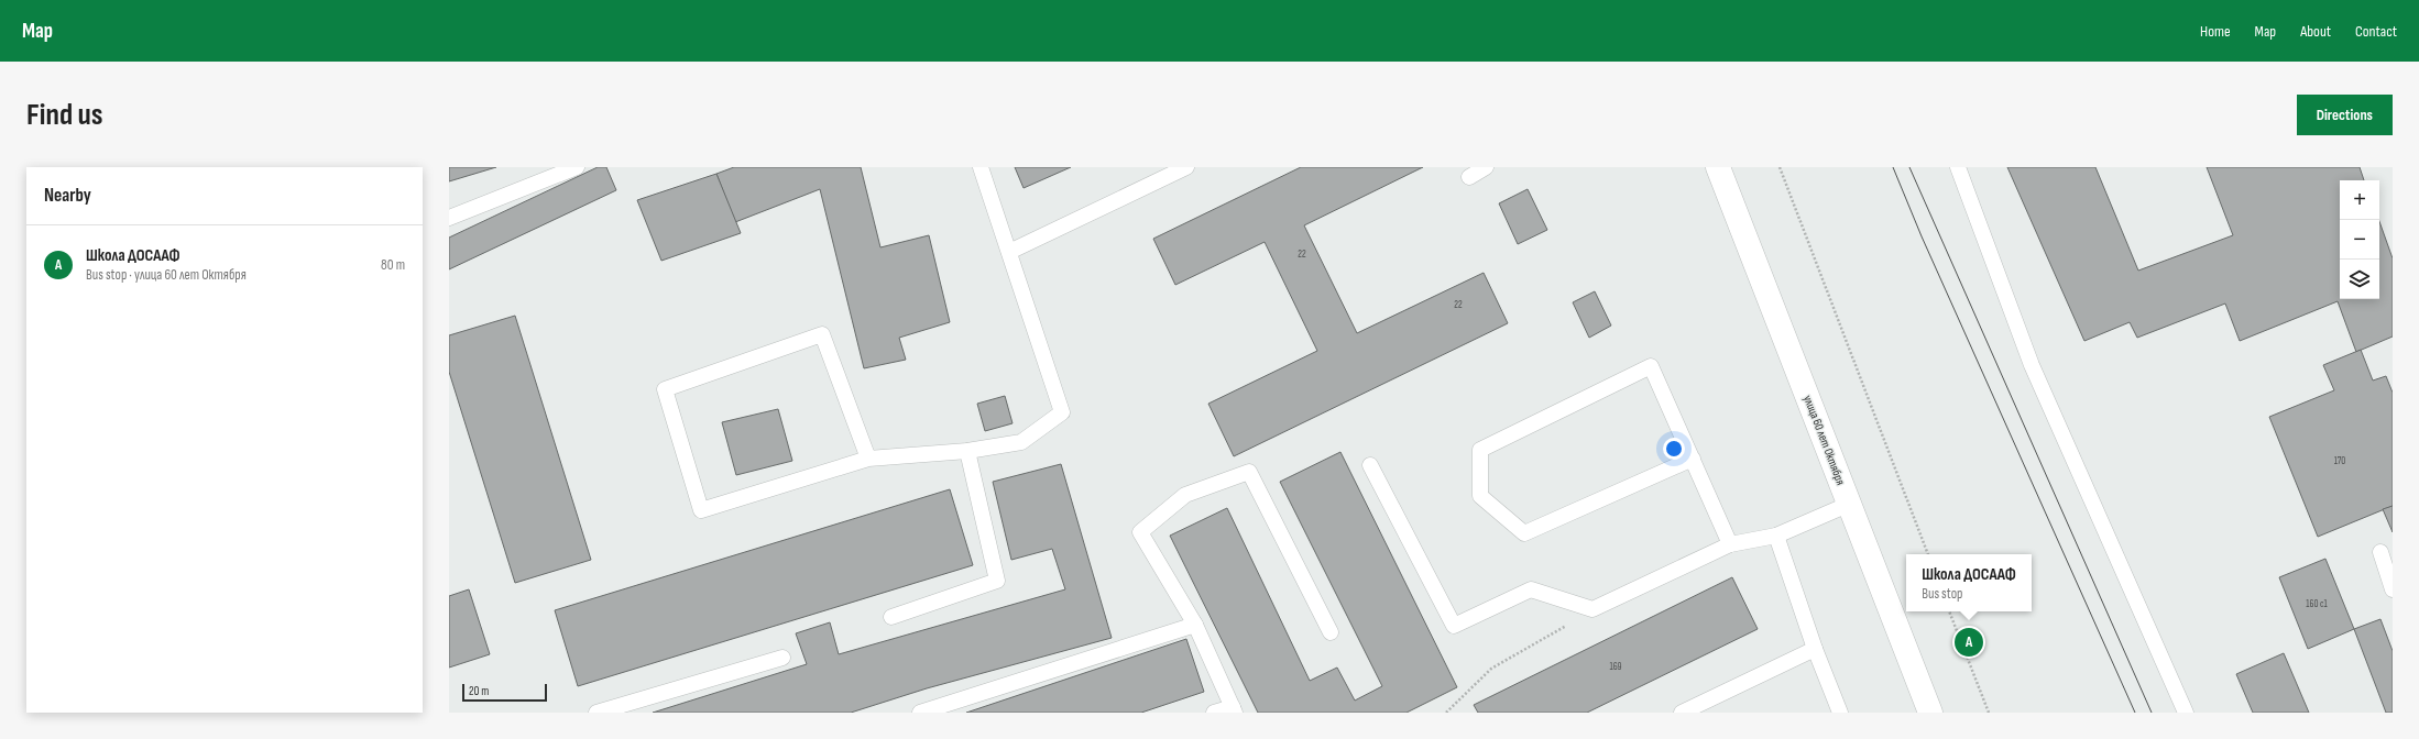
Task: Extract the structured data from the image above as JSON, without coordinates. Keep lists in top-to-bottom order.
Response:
{
  "streets": {
    "main road": ["улица 60 лет Октября"]
  },
  "house_numbers": [
    "22",
    "22",
    "170",
    "160 с1",
    "169"
  ],
  "scale_bar": "20 m",
  "page": {
    "header": "Map",
    "nav": [
      "Home",
      "Map",
      "About",
      "Contact"
    ],
    "buttons": "Directions",
    "title": "Find us",
    "heading": "Nearby",
    "map_buttons": ["+", "−"],
    "list": [
      {
        "mark": "A",
        "name": "Школа ДОСААФ",
        "note": "Bus stop · улица 60 лет Октября",
        "value": "80 m"
      }
    ],
    "popup": ["Школа ДОСААФ", "Bus stop"],
    "pins": "A",
    "scale": "20 m"
  }
}
